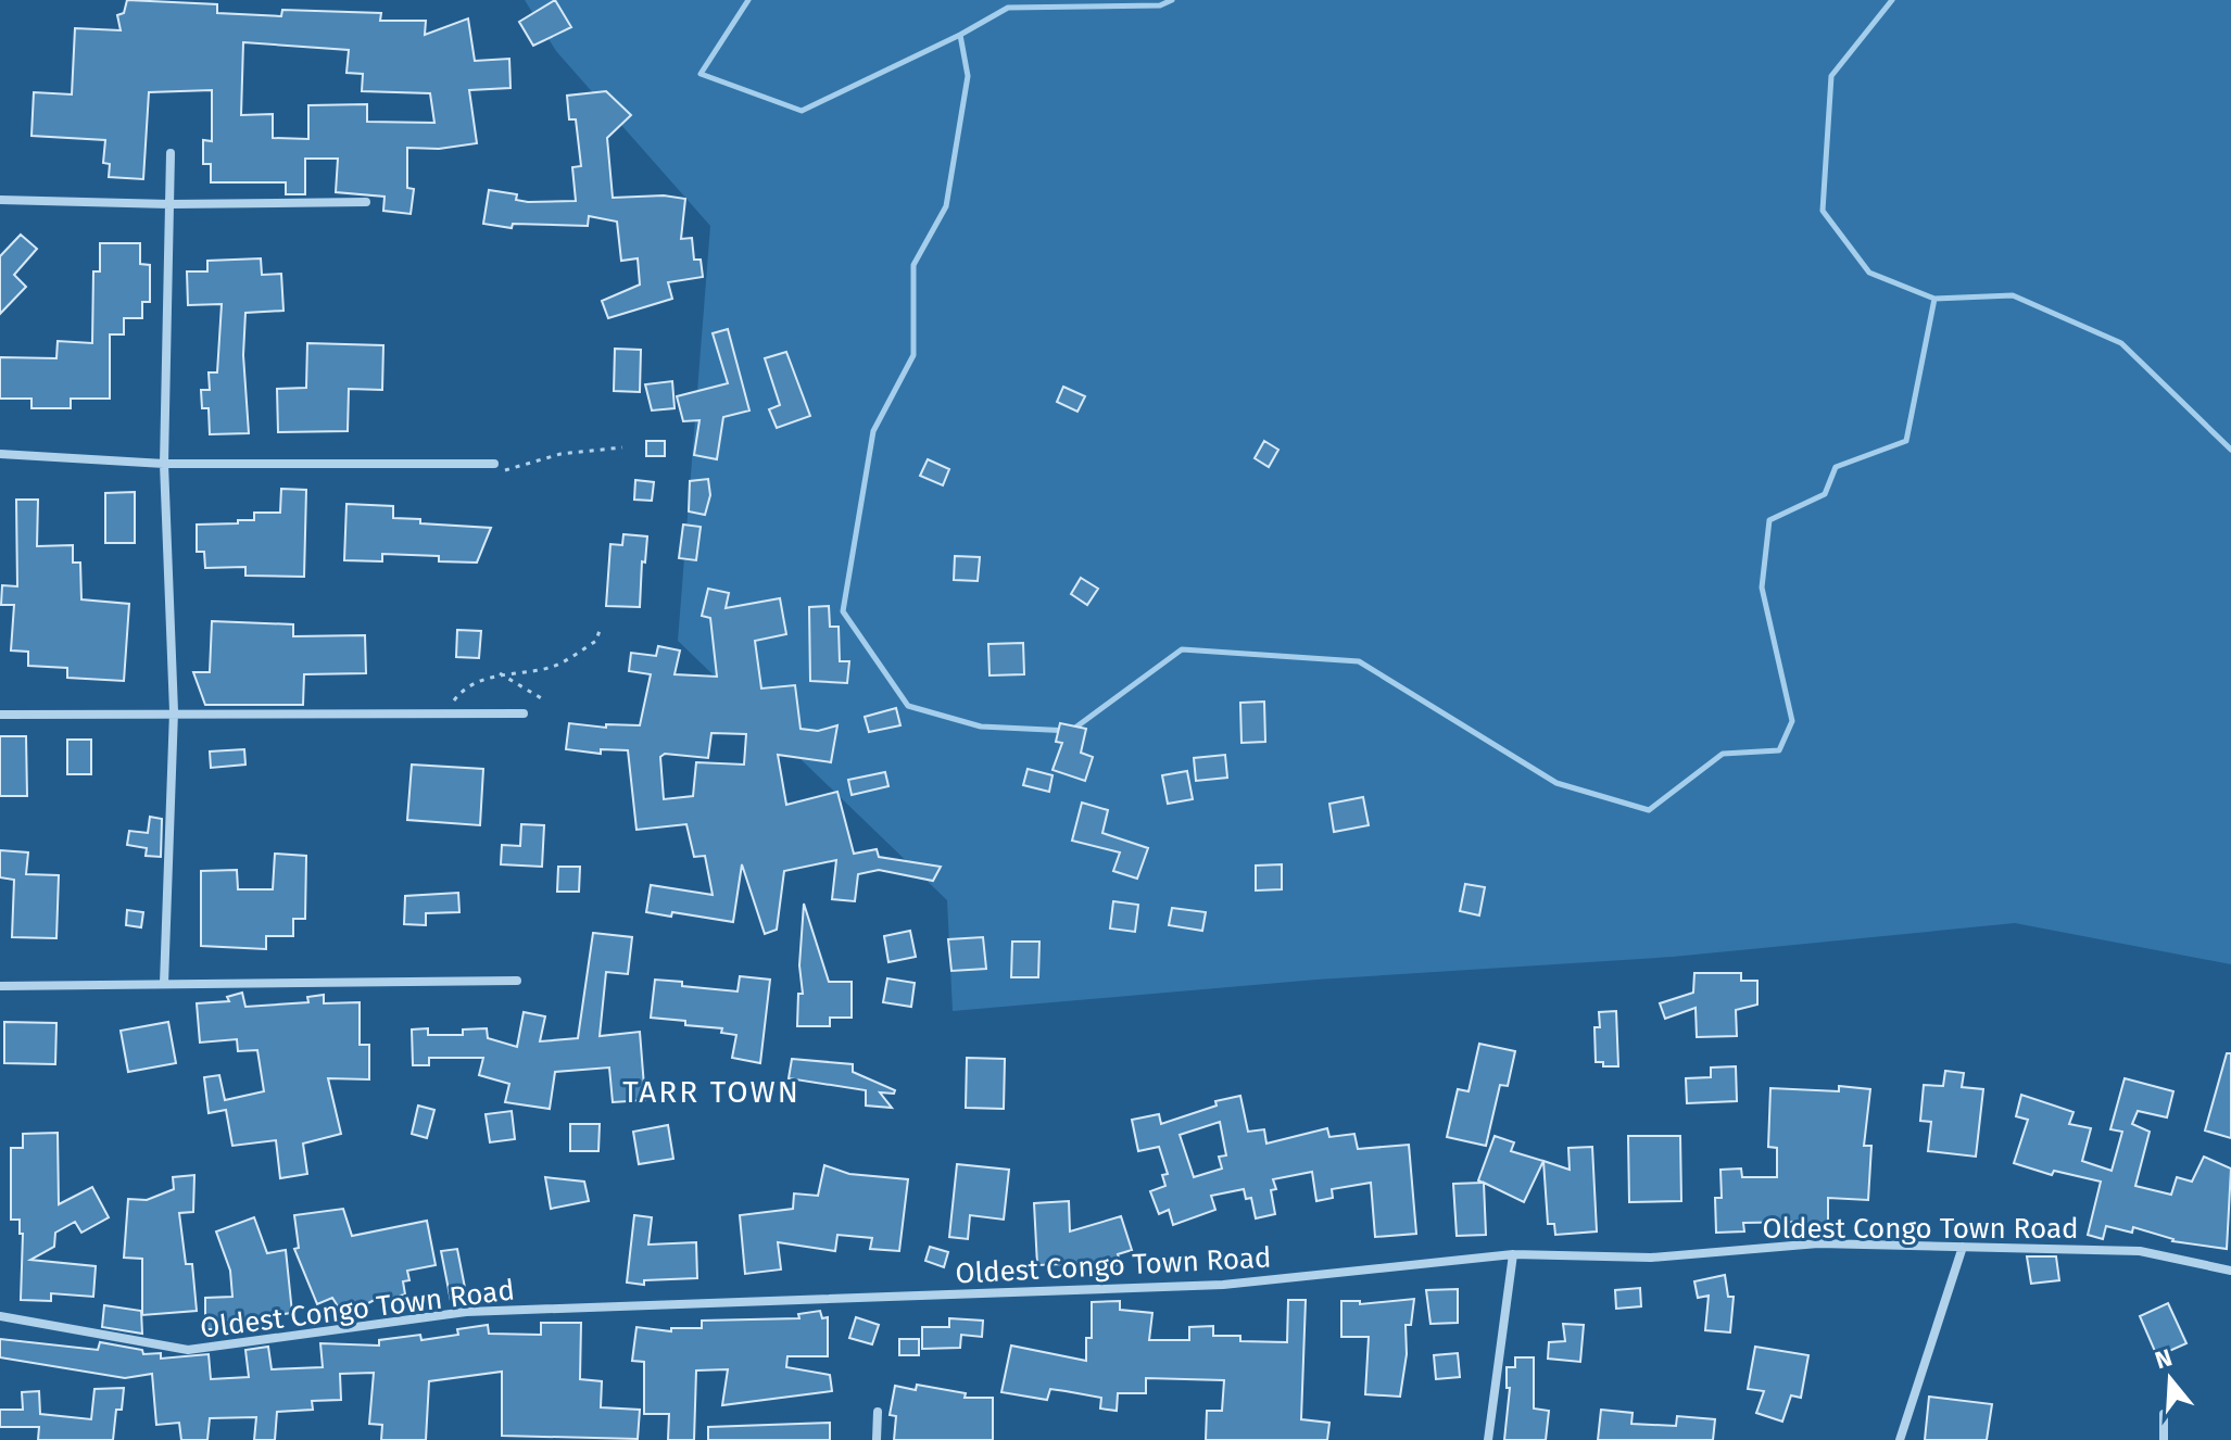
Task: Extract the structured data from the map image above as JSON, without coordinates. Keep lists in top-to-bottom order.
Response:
{
  "streets": {
    "street": ["Oldest Congo Town Road"]
  },
  "districts": ["TARR TOWN"],
  "north": "top"
}
